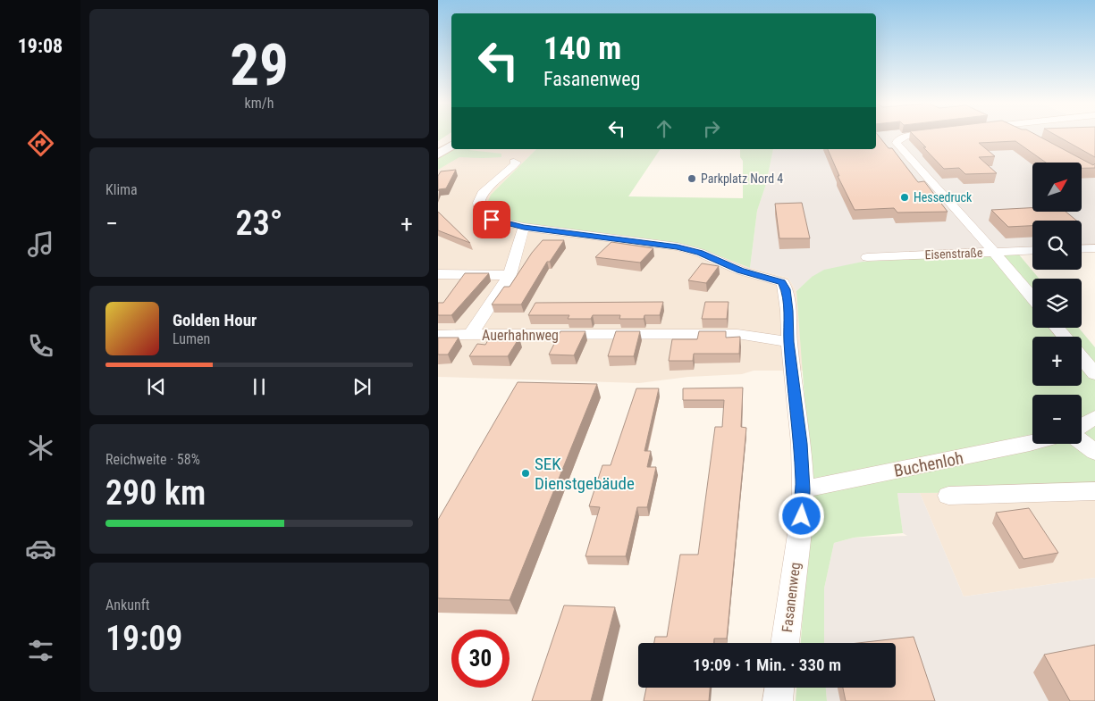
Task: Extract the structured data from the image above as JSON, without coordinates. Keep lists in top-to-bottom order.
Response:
{
  "streets": {
    "street": [
      "Eisenstraße",
      "Auerhahnweg",
      "Buchenloh",
      "Fasanenweg"
    ]
  },
  "crossings": [
    ["Auerhahnweg", "Fasanenweg"],
    ["Buchenloh", "Fasanenweg"]
  ],
  "places": ["Parkplatz Nord 4", "Hessedruck", "SEK Dienstgebäude"],
  "north": "top right",
  "page": {
    "tabs": "19:08",
    "tile": [
      ["29", "km/h"],
      "Klima",
      ["Reichweite · 58%", "290 km"],
      ["Ankunft", "19:09"]
    ],
    "turn": ["140 m", "Fasanenweg"],
    "map_buttons": ["+", "−"],
    "heat": ["−", "23°", "+"],
    "song": ["Golden Hour", "Lumen"],
    "limit": "30",
    "trip": "19:09 · 1 Min. · 330 m"
  }
}
